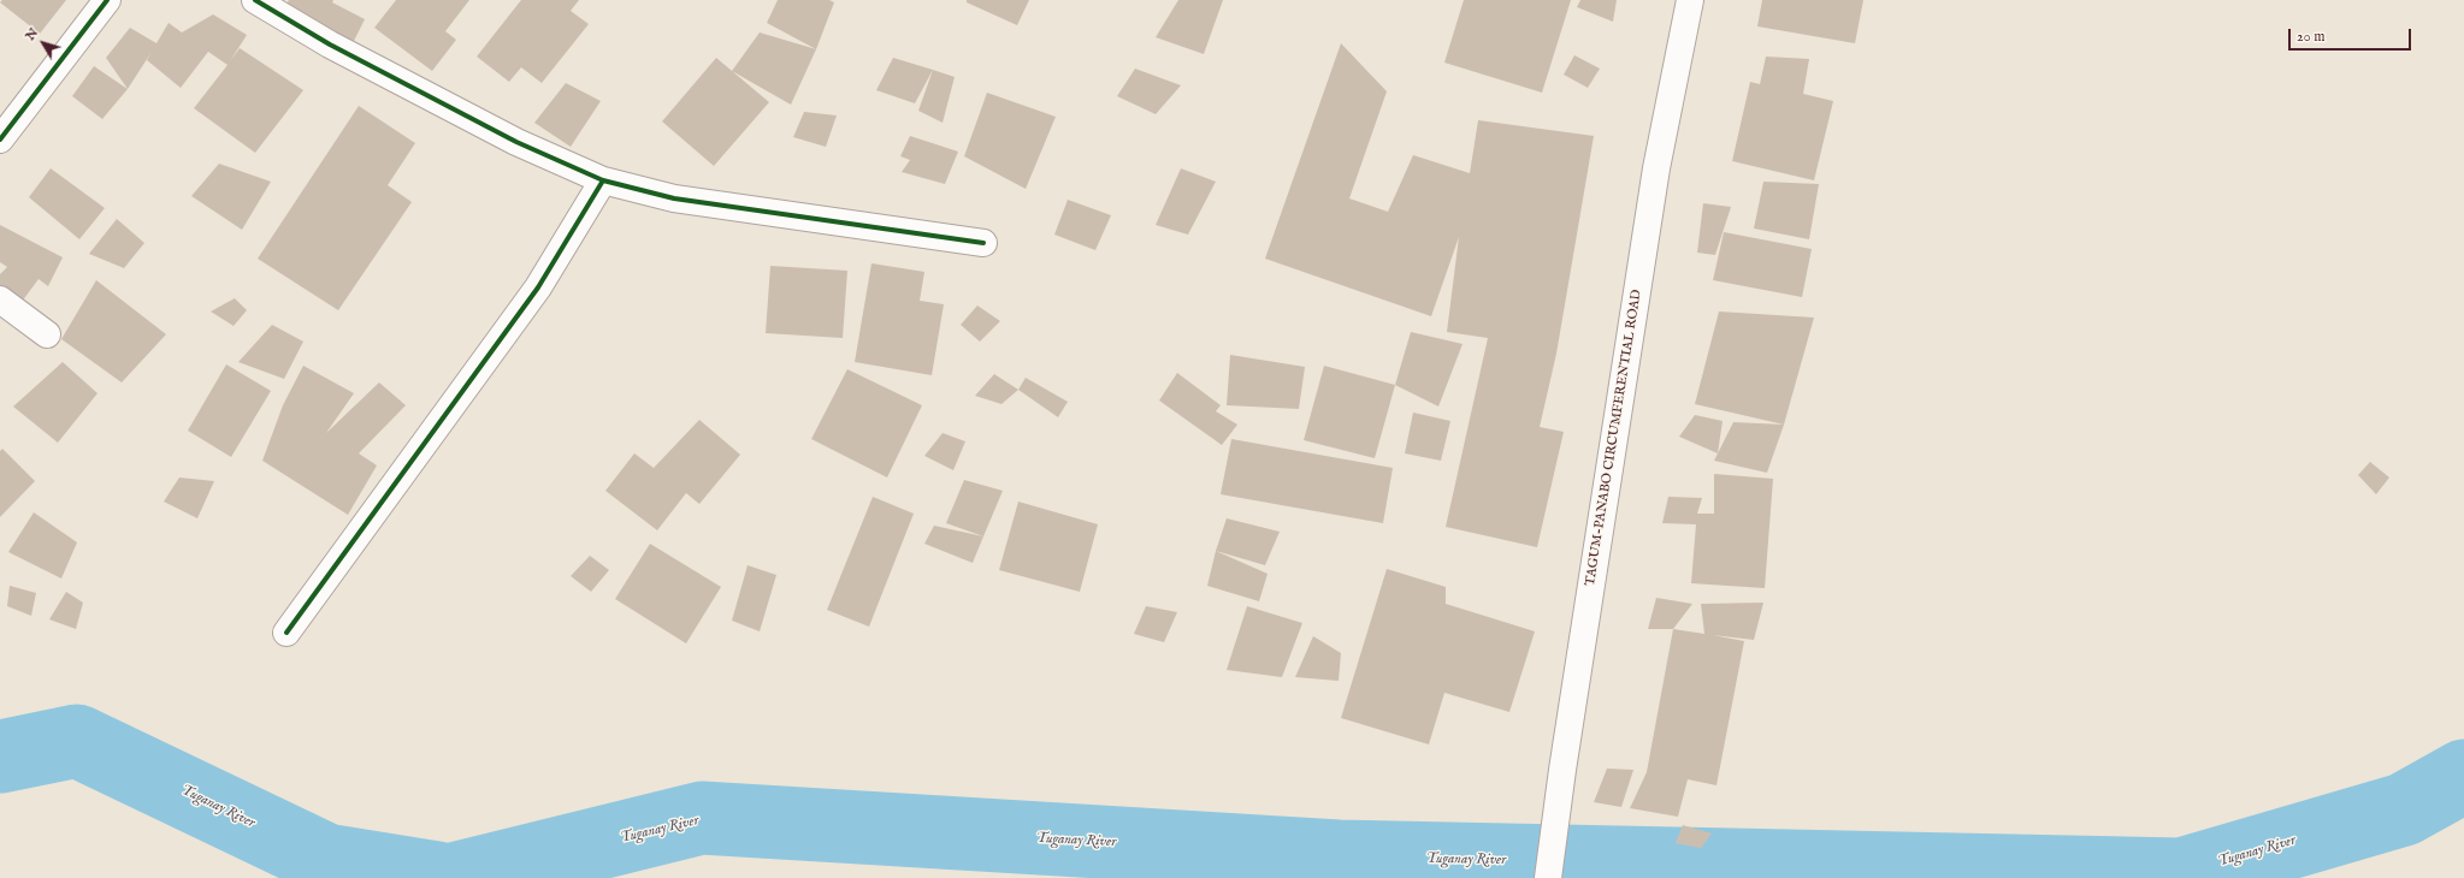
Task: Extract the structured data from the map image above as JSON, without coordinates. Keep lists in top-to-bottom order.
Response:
{
  "streets": {
    "street": ["TAGUM-PANABO CIRCUMFERENTIAL ROAD"]
  },
  "water": ["Tuganay River"],
  "scale_bar": "20 m",
  "north": "top left"
}
